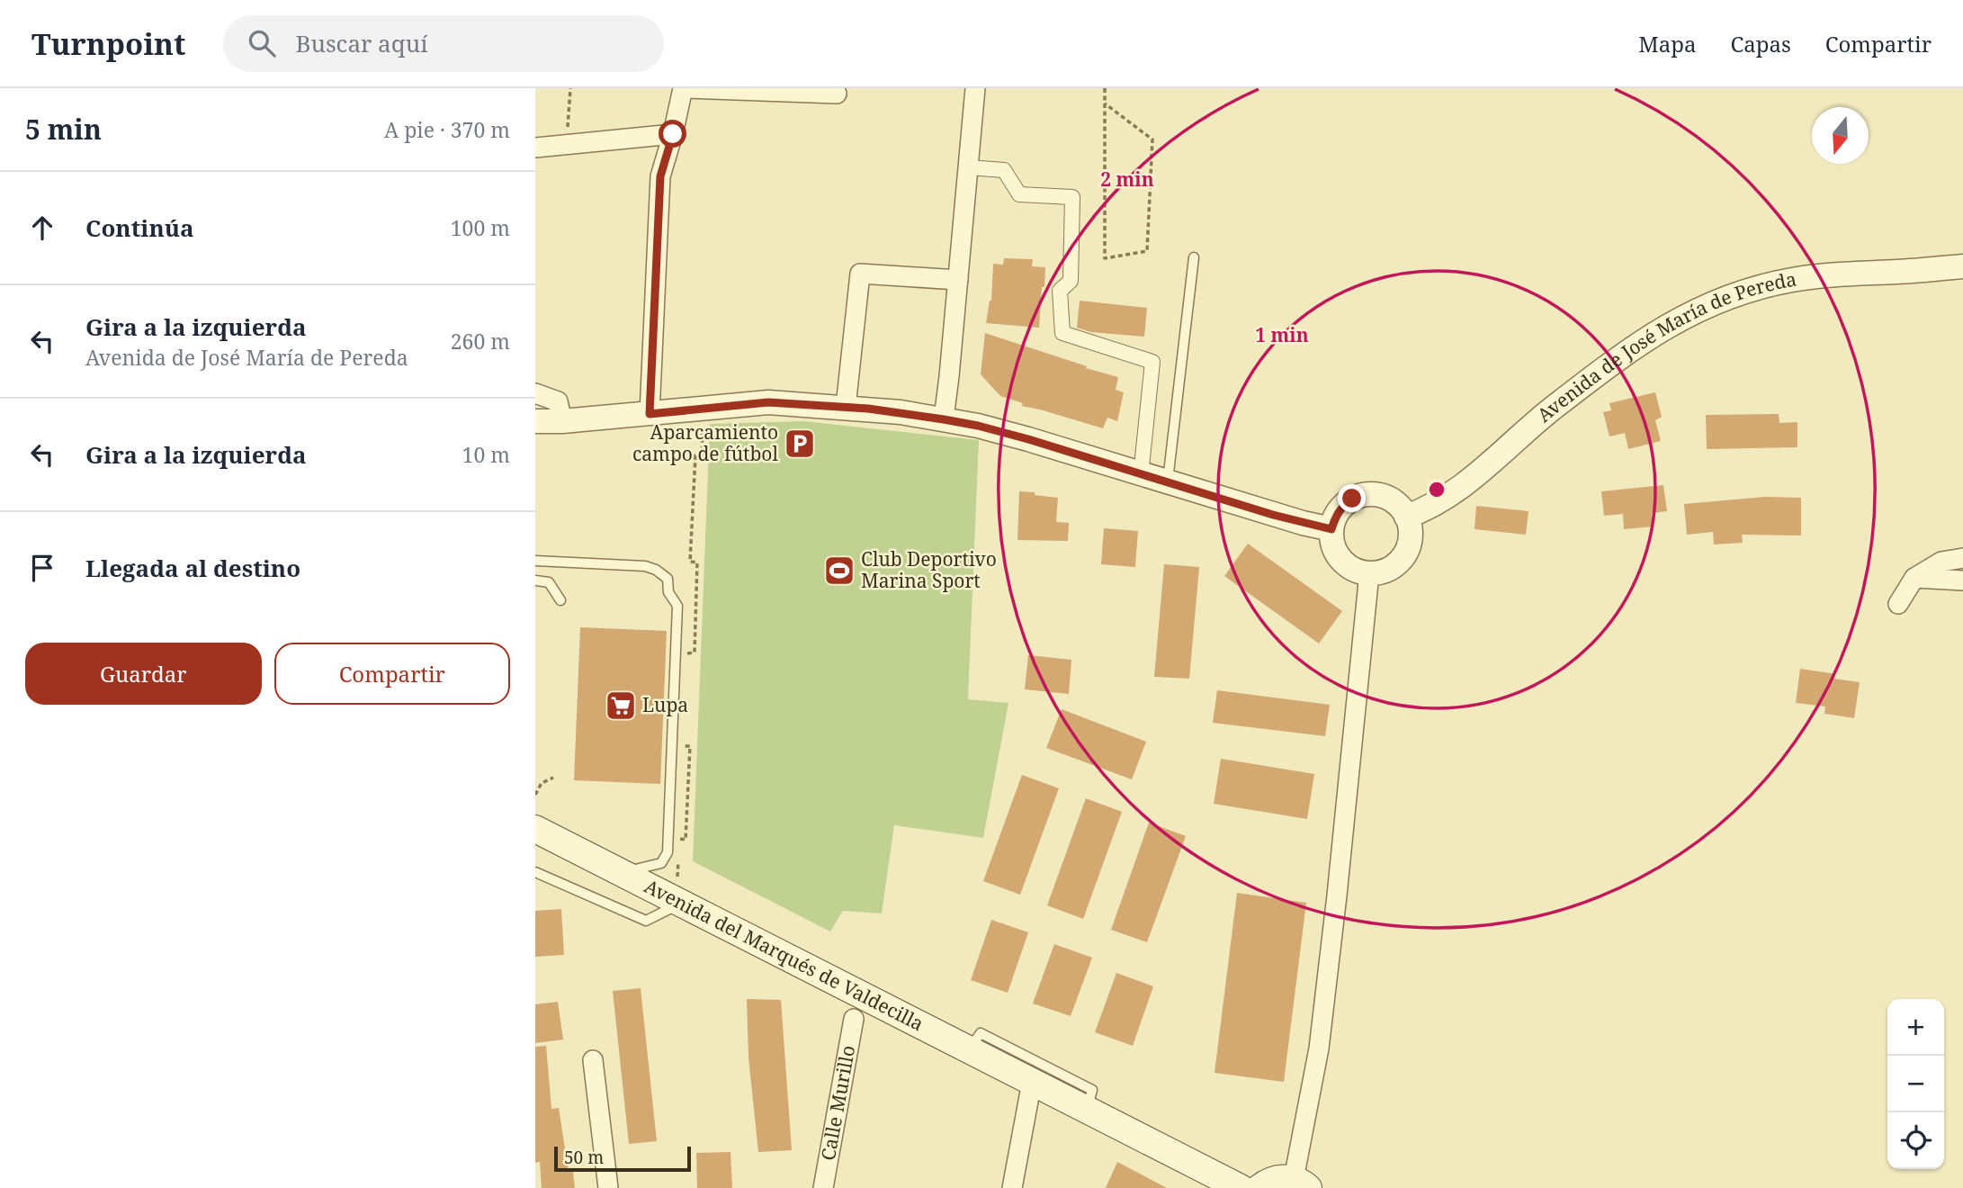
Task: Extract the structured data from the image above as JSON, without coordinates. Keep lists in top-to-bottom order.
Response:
{
  "streets": {
    "main road": ["Avenida del Marqués de Valdecilla"],
    "street": ["Avenida de José María de Pereda", "Calle Murillo"]
  },
  "places": {
    "parking": ["Aparcamiento campo de fútbol"],
    "sports": ["Club Deportivo Marina Sport"],
    "supermarket": ["Lupa"]
  },
  "scale_bar": "50 m",
  "north": "bottom",
  "page": {
    "header": "Turnpoint",
    "search": "Buscar aquí",
    "nav": ["Mapa", "Capas", "Compartir"],
    "heading": ["5 min", "A pie · 370 m"],
    "list": [
      ["Continúa", "100 m"],
      ["Gira a la izquierda", "Avenida de José María de Pereda", "260 m"],
      ["Gira a la izquierda", "10 m"],
      "Llegada al destino"
    ],
    "buttons": ["Guardar", "Compartir"],
    "map_buttons": ["+", "−"],
    "scale": "50 m"
  },
  "rings": ["2 min", "1 min"]
}
